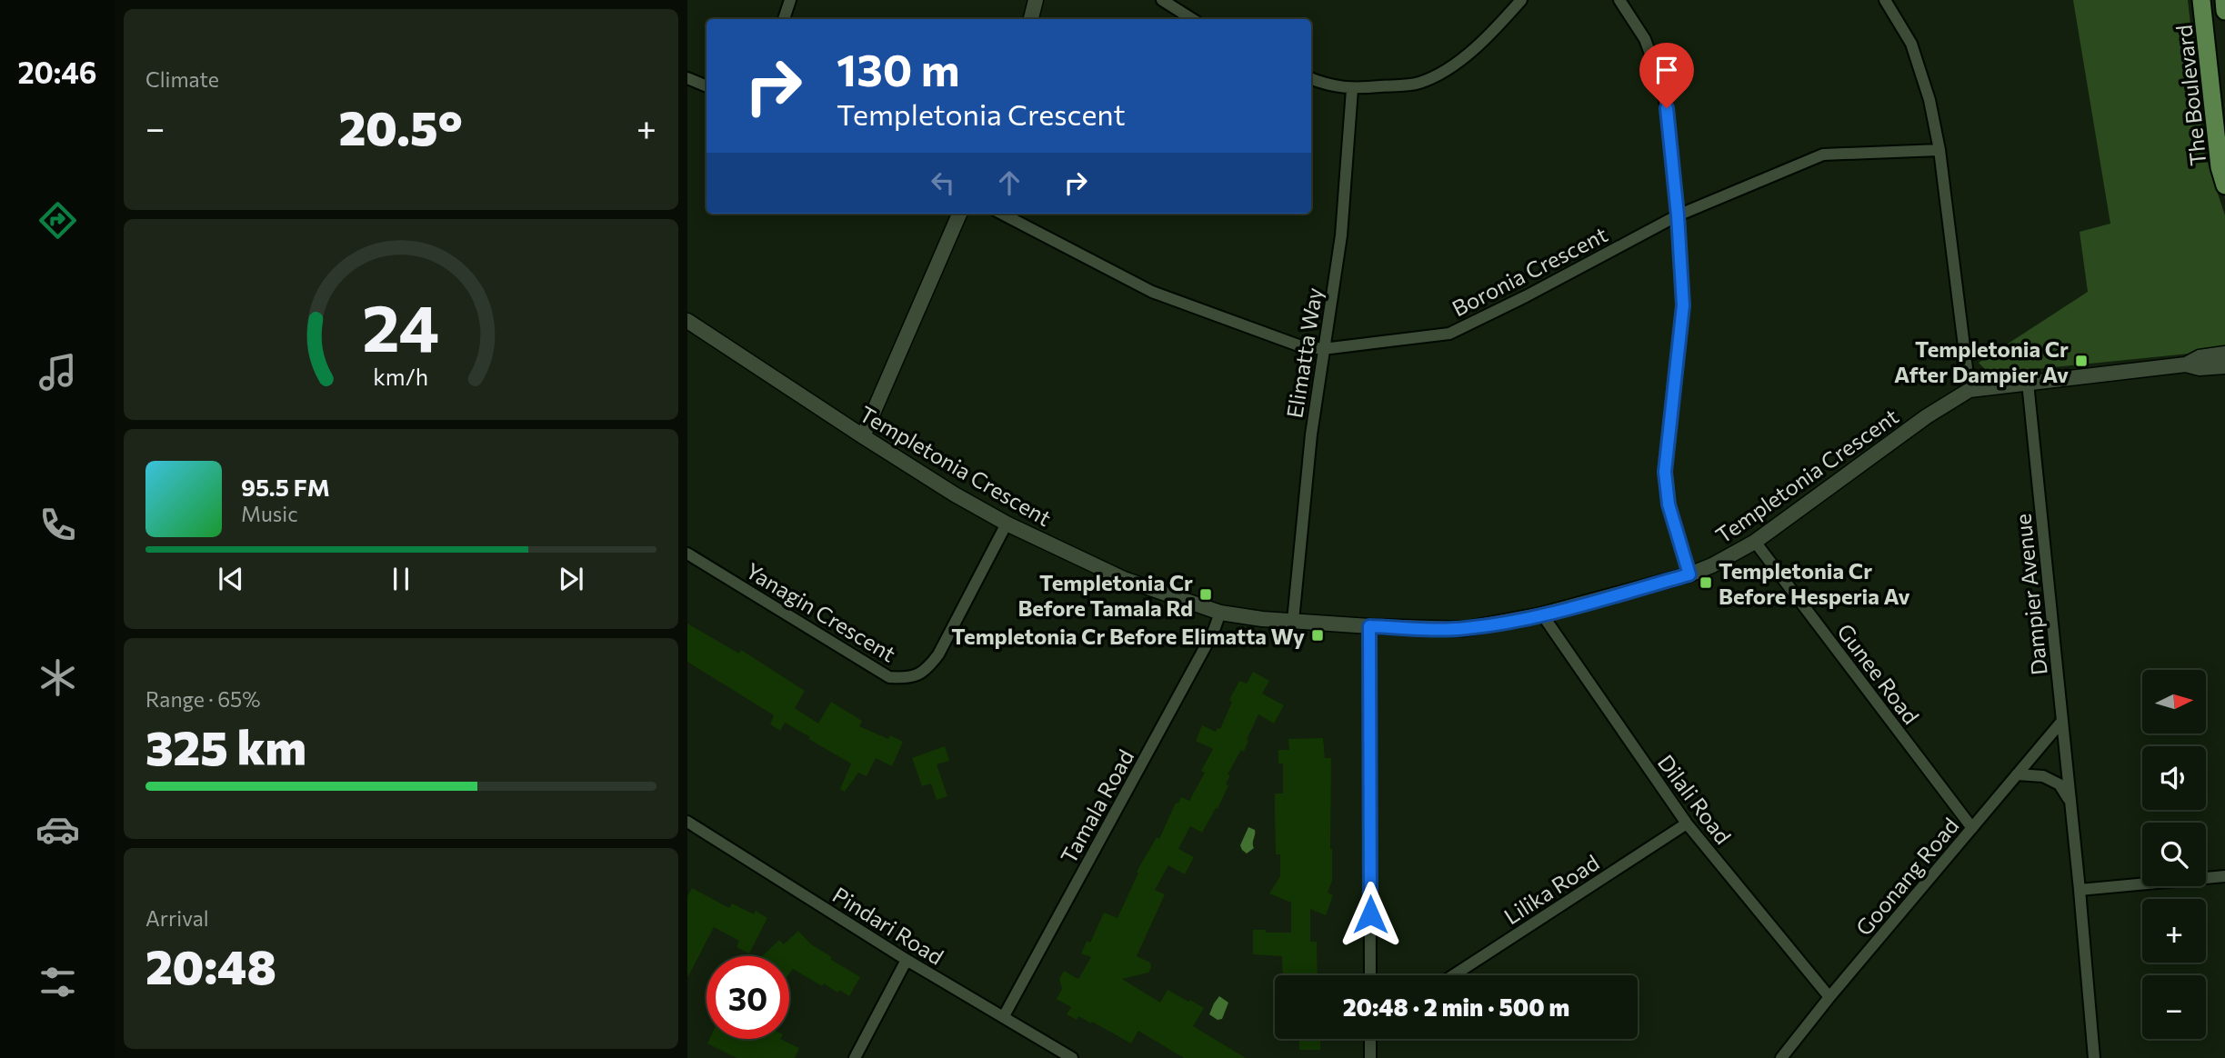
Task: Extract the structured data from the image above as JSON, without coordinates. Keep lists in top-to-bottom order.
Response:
{
  "streets": {
    "main road": ["The Boulevard"],
    "street": [
      "Boronia Crescent",
      "Elimatta Way",
      "Templetonia Crescent",
      "Dampier Avenue",
      "Yanagin Crescent",
      "Gunee Road",
      "Dilali Road",
      "Tamala Road",
      "Goonang Road",
      "Lilika Road",
      "Pindari Road"
    ]
  },
  "crossings": [
    ["Boronia Crescent", "Elimatta Way"],
    ["Elimatta Way", "Templetonia Crescent"],
    ["Templetonia Crescent", "Dampier Avenue"],
    ["Templetonia Crescent", "Yanagin Crescent"],
    ["Templetonia Crescent", "Gunee Road"],
    ["Templetonia Crescent", "Dilali Road"],
    ["Templetonia Crescent", "Tamala Road"],
    ["Dampier Avenue", "Goonang Road"],
    ["Gunee Road", "Goonang Road"],
    ["Dilali Road", "Goonang Road"],
    ["Dilali Road", "Lilika Road"],
    ["Tamala Road", "Pindari Road"]
  ],
  "places": {
    "transit": [
      "Templetonia Cr After Dampier Av",
      "Templetonia Cr Before Hesperia Av",
      "Templetonia Cr Before Tamala Rd",
      "Templetonia Cr Before Elimatta Wy"
    ]
  },
  "north": "right",
  "page": {
    "tabs": "20:46",
    "tile": [
      "Climate",
      ["Range · 65%", "325 km"],
      ["Arrival", "20:48"]
    ],
    "turn": ["130 m", "Templetonia Crescent"],
    "heat": ["−", "20.5°", "+"],
    "song": ["95.5 FM", "Music"],
    "map_buttons": ["+", "−"],
    "limit": "30",
    "trip": "20:48 · 2 min · 500 m",
    "gauge": ["24", "km/h"]
  }
}
